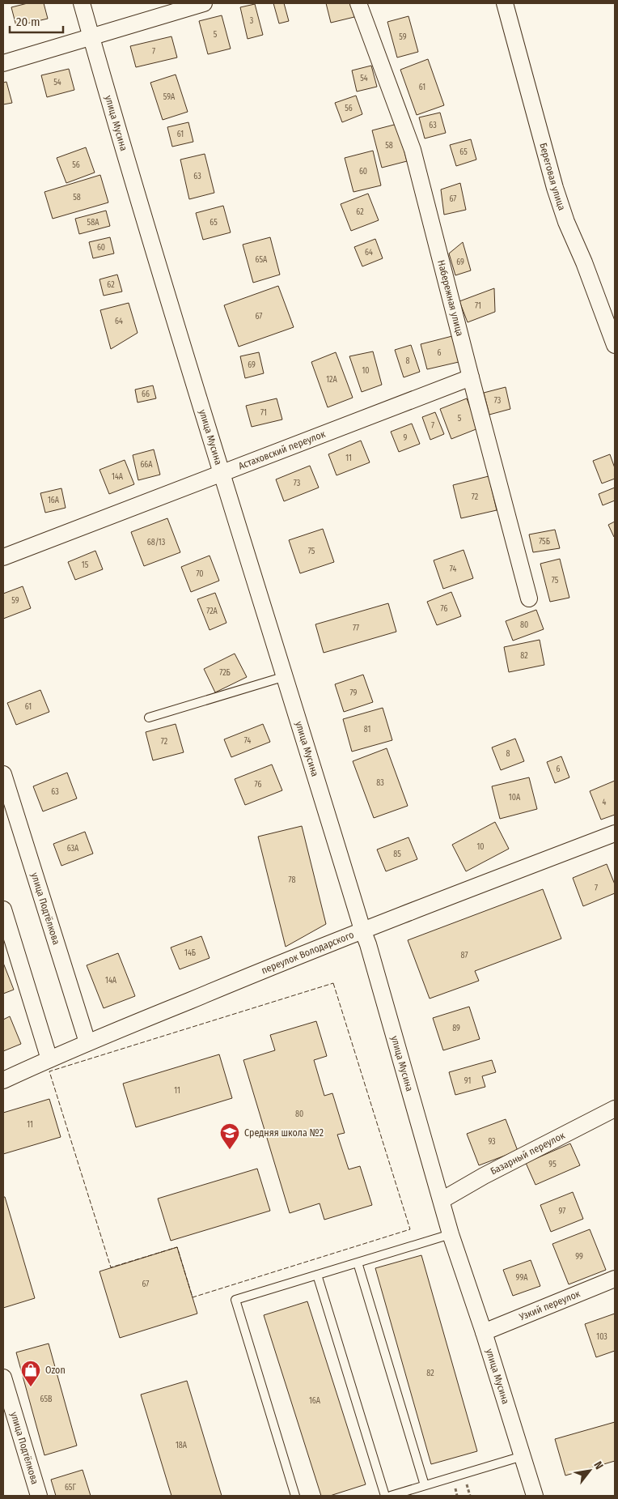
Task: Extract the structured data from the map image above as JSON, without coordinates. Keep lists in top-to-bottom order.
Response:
{
  "streets": {
    "street": [
      "улица Мусина",
      "Береговая улица",
      "Набережная улица",
      "Астаховский переулок",
      "улица Подтёлкова",
      "переулок Володарского",
      "Базарный переулок",
      "Узкий переулок"
    ]
  },
  "crossings": [
    ["улица Мусина", "Астаховский переулок"],
    ["улица Мусина", "переулок Володарского"],
    ["улица Мусина", "Базарный переулок"],
    ["улица Мусина", "Узкий переулок"],
    ["Набережная улица", "Астаховский переулок"],
    ["улица Подтёлкова", "переулок Володарского"]
  ],
  "places": {
    "school or university": ["Средняя школа №2"],
    "shop": ["Ozon"]
  },
  "house_numbers": [
    "3",
    "5",
    "59",
    "7",
    "54",
    "54",
    "61",
    "59А",
    "56",
    "63",
    "61",
    "58",
    "65",
    "56",
    "60",
    "63",
    "58",
    "67",
    "62",
    "58А",
    "65",
    "60",
    "64",
    "65А",
    "69",
    "62",
    "71",
    "67",
    "64",
    "6",
    "8",
    "69",
    "10",
    "12А",
    "66",
    "73",
    "71",
    "5",
    "7",
    "9",
    "11",
    "66А",
    "14А",
    "73",
    "72",
    "16А",
    "75Б",
    "68/13",
    "75",
    "15",
    "74",
    "70",
    "75",
    "59",
    "76",
    "72А",
    "80",
    "77",
    "82",
    "72Б",
    "79",
    "61",
    "81",
    "74",
    "72",
    "8",
    "6",
    "83",
    "76",
    "63",
    "10А",
    "4",
    "10",
    "63А",
    "85",
    "78",
    "7",
    "14Б",
    "87",
    "14А",
    "89",
    "91",
    "11",
    "80",
    "11",
    "93",
    "95",
    "97",
    "99",
    "99А",
    "67",
    "103",
    "82",
    "65В",
    "16А",
    "18А",
    "65Г"
  ],
  "scale_bar": "20 m",
  "north": "top right"
}
